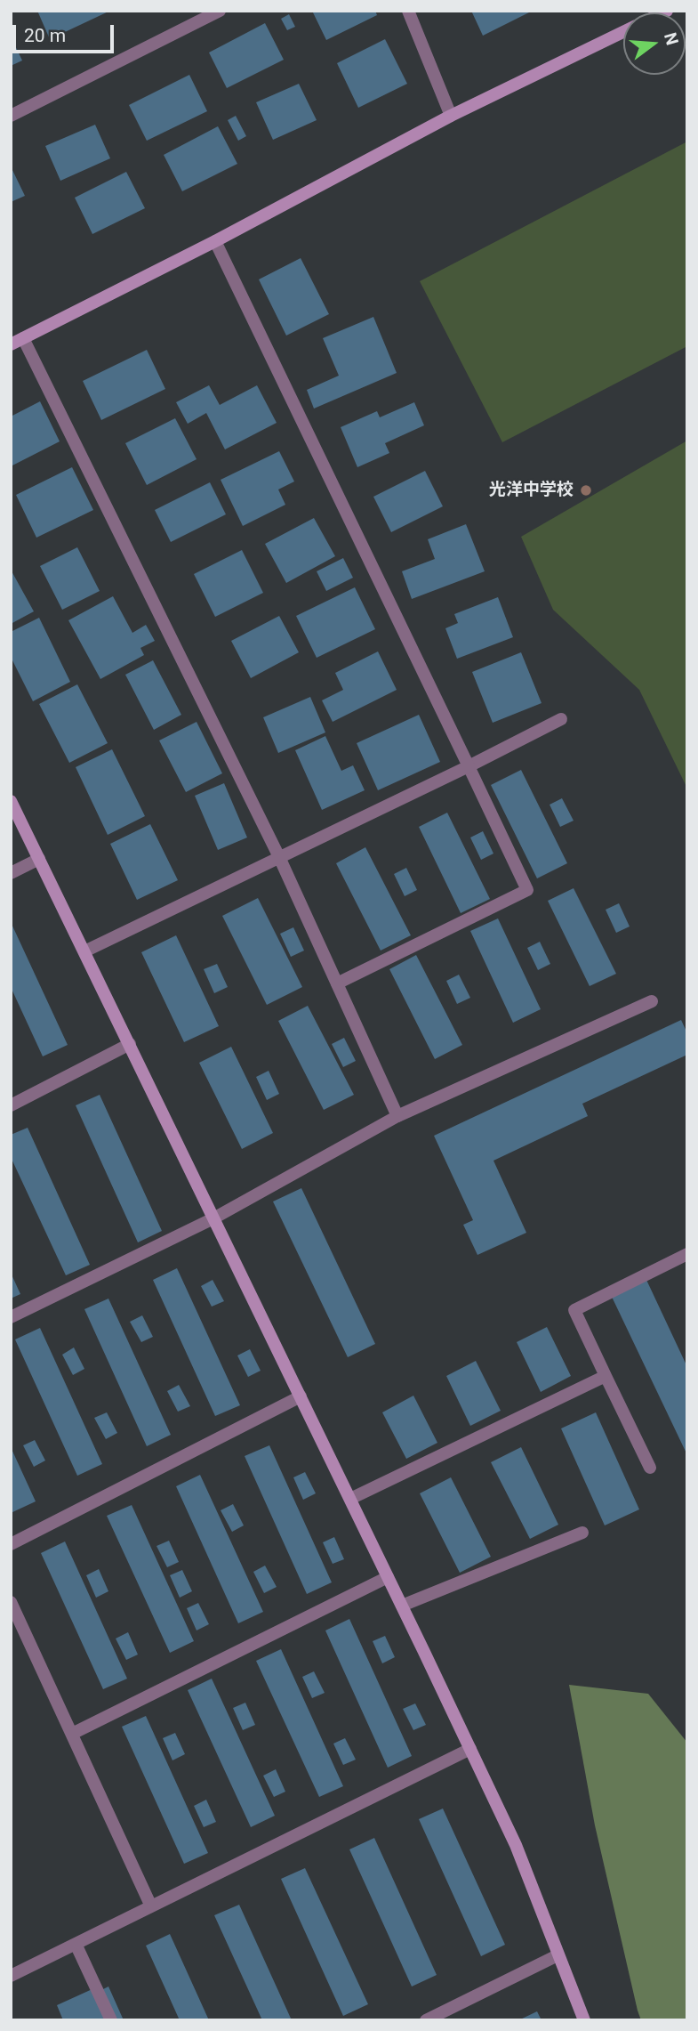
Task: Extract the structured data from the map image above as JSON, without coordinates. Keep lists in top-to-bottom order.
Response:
{
  "places": ["光洋中学校"],
  "scale_bar": "20 m",
  "north": "right"
}
